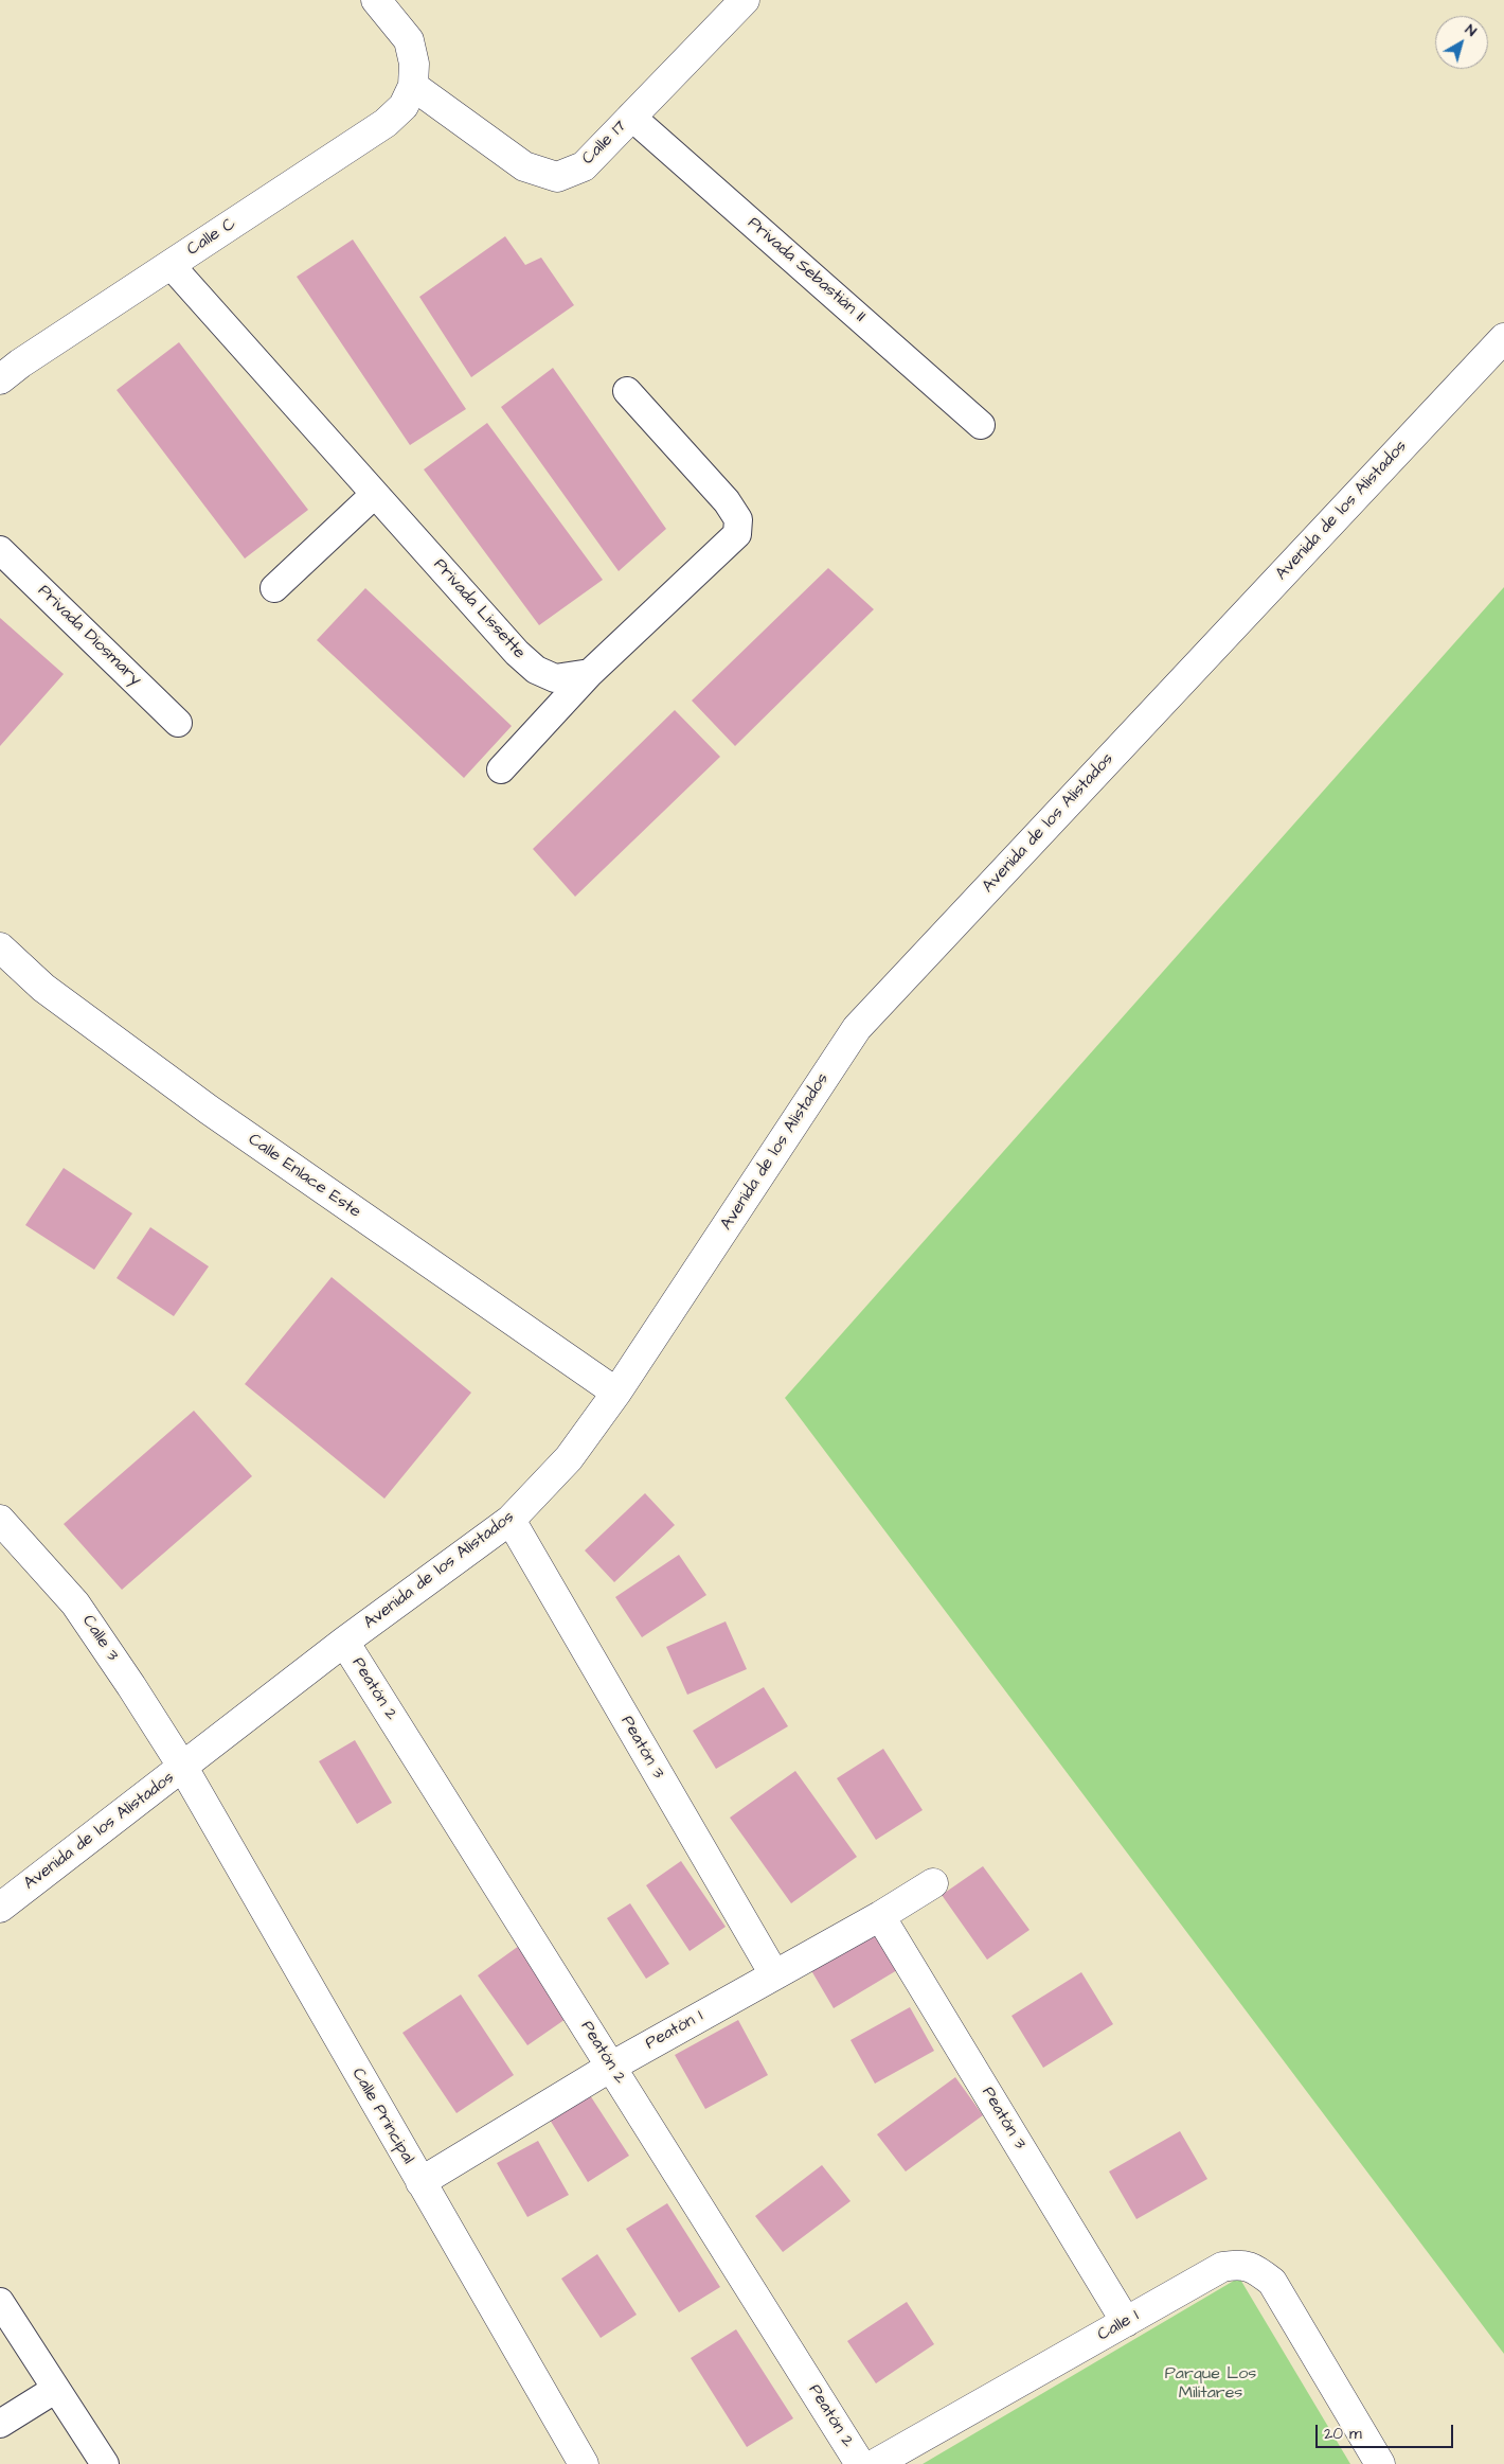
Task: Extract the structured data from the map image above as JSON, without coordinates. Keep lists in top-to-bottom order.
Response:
{
  "streets": {
    "street": [
      "Calle 17",
      "Calle C",
      "Avenida de los Alistados",
      "Calle Enlace Este",
      "Calle 3",
      "Peatón 2",
      "Peatón 3",
      "Peatón 1",
      "Calle Principal",
      "Calle 1"
    ],
    "lane": ["Privada Sebastián II", "Privada Lissette", "Privada Diosmary"]
  },
  "crossings": [
    ["Calle 17", "Calle C"],
    ["Calle 17", "Privada Sebastián II"],
    ["Calle C", "Privada Lissette"],
    ["Avenida de los Alistados", "Calle Enlace Este"],
    ["Avenida de los Alistados", "Calle 3"],
    ["Avenida de los Alistados", "Peatón 2"],
    ["Avenida de los Alistados", "Peatón 3"],
    ["Avenida de los Alistados", "Calle Principal"],
    ["Calle 3", "Calle Principal"],
    ["Peatón 2", "Peatón 1"],
    ["Peatón 3", "Peatón 1"],
    ["Peatón 3", "Calle 1"],
    ["Peatón 1", "Calle Principal"]
  ],
  "parks": ["Parque Los Militares"],
  "scale_bar": "20 m",
  "north": "top right"
}
